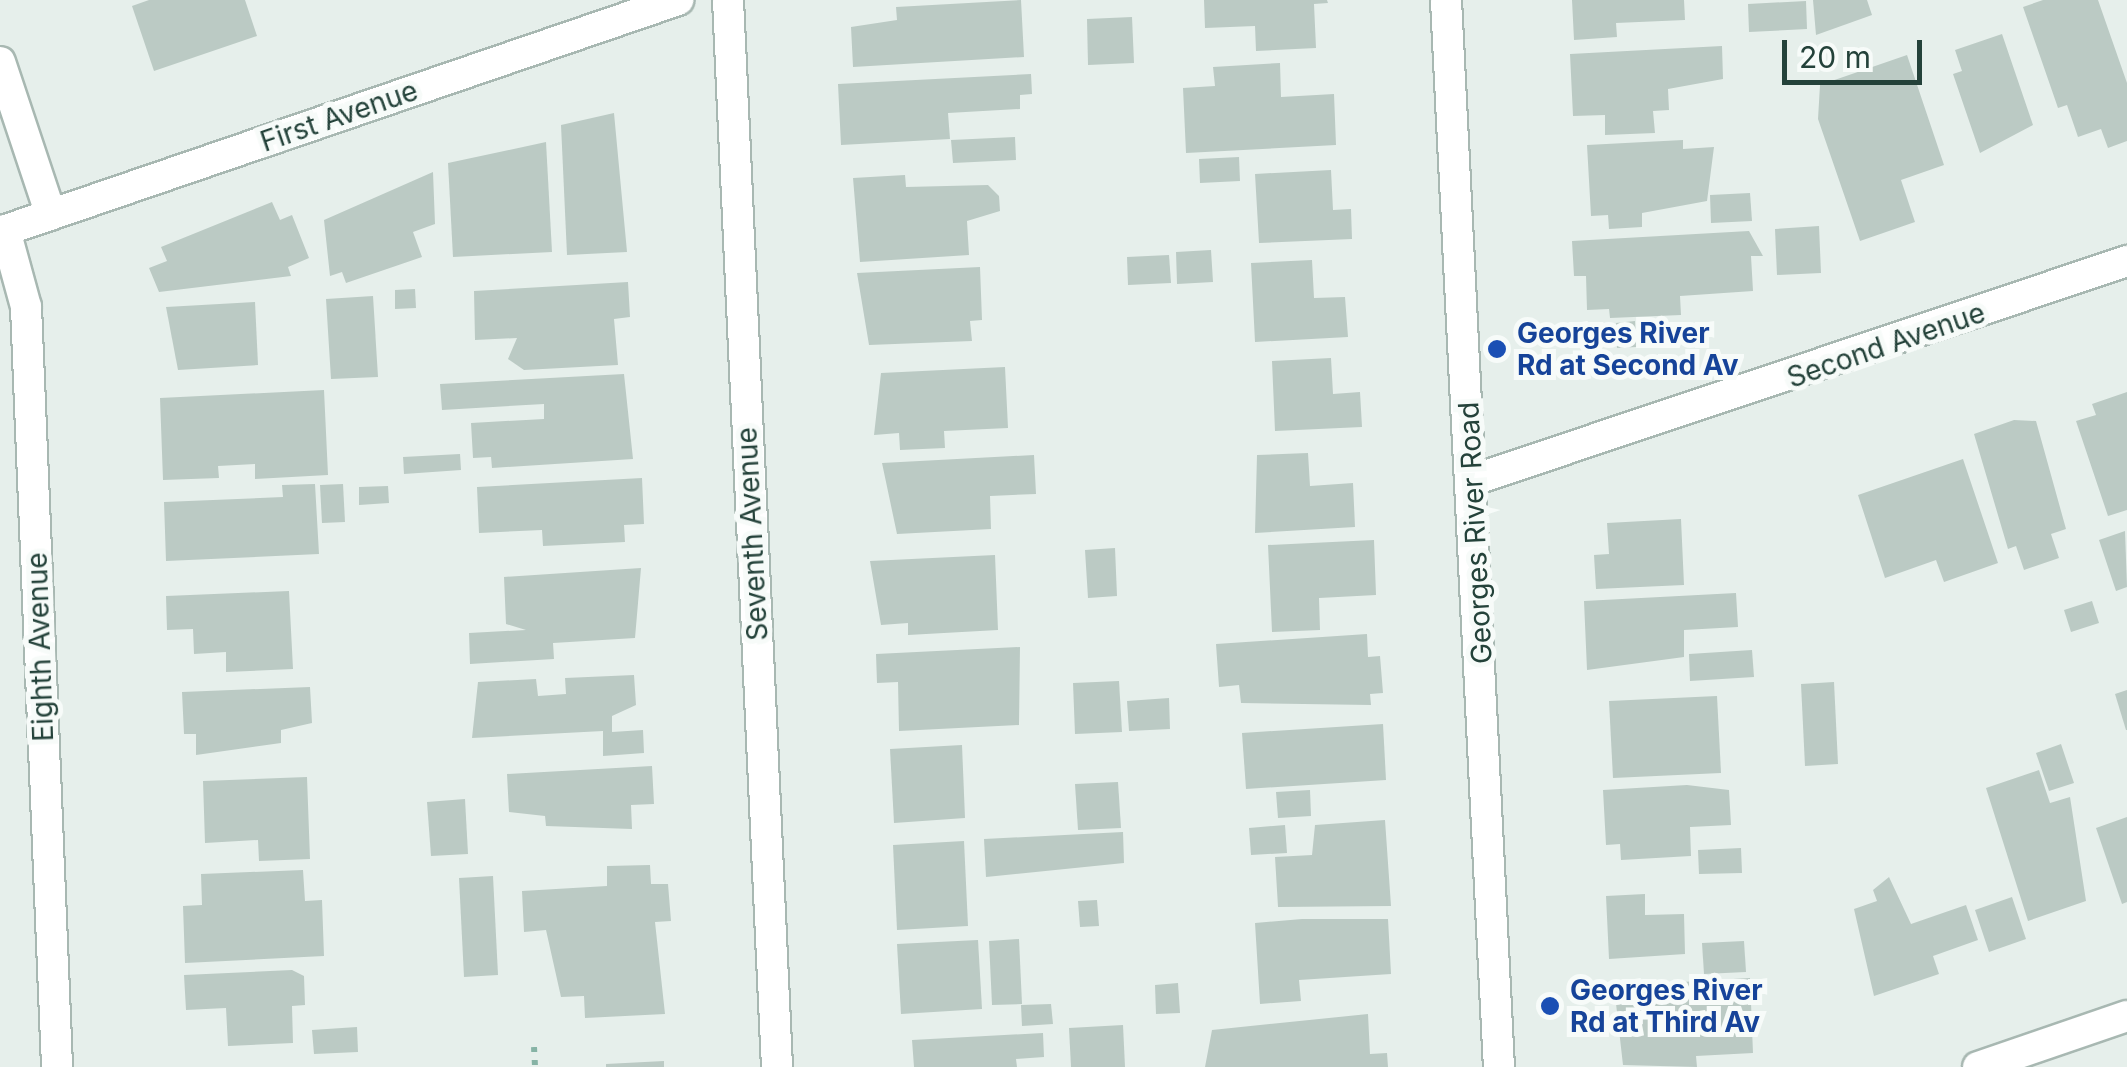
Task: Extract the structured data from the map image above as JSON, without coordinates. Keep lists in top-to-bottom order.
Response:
{
  "streets": {
    "street": [
      "First Avenue",
      "Second Avenue",
      "Georges River Road",
      "Seventh Avenue",
      "Eighth Avenue"
    ]
  },
  "crossings": [
    ["First Avenue", "Eighth Avenue"],
    ["Second Avenue", "Georges River Road"]
  ],
  "places": ["Georges River Rd at Second Av", "Georges River Rd at Third Av"],
  "scale_bar": "20 m"
}
